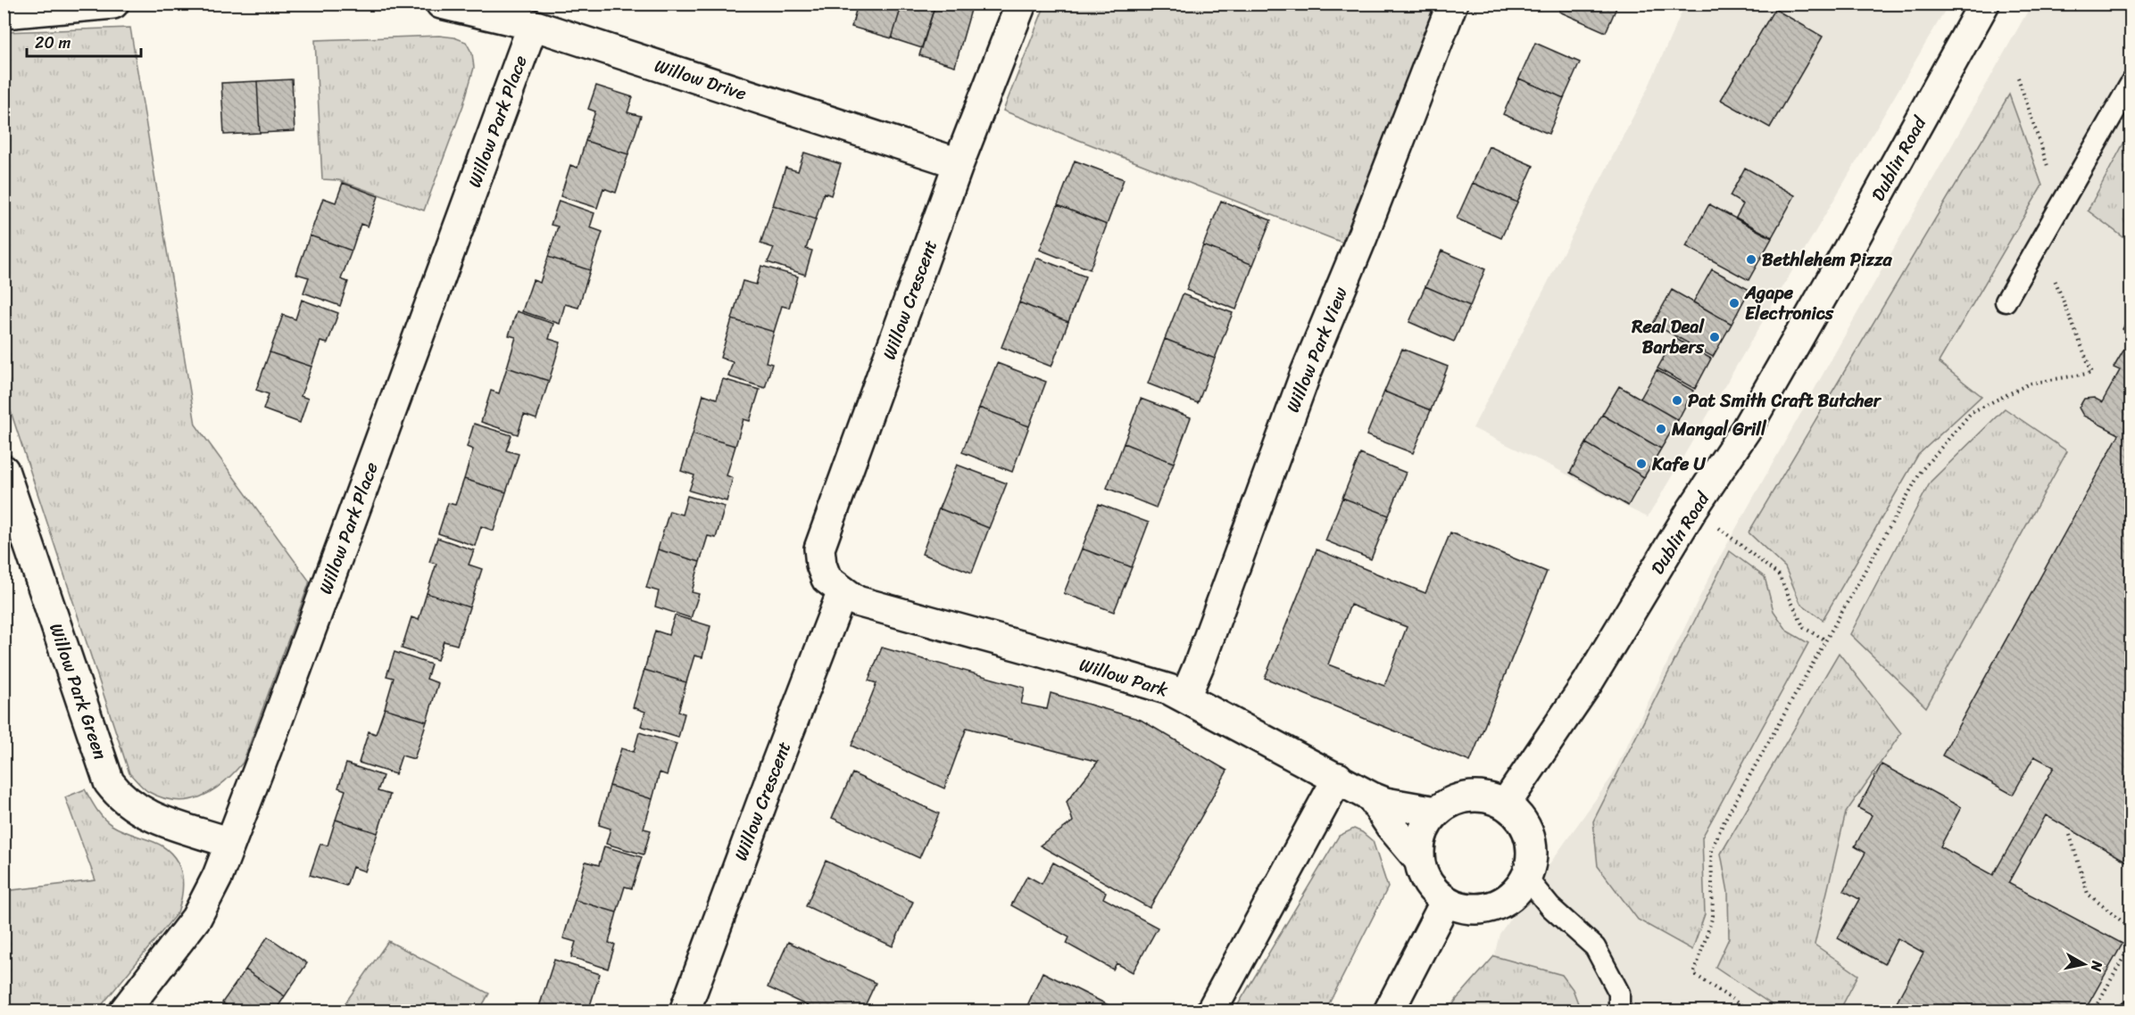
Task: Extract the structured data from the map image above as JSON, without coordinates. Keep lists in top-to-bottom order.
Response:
{
  "streets": {
    "street": [
      "Willow Drive",
      "Willow Park Place",
      "Dublin Road",
      "Willow Crescent",
      "Willow Park View",
      "Willow Park",
      "Willow Park Green"
    ]
  },
  "crossings": [
    ["Willow Drive", "Willow Park Place"],
    ["Willow Drive", "Willow Crescent"],
    ["Willow Park Place", "Willow Park Green"],
    ["Willow Crescent", "Willow Park"],
    ["Willow Park View", "Willow Park"]
  ],
  "places": [
    "Bethlehem Pizza",
    "Agape Electronics",
    "Real Deal Barbers",
    "Pat Smith Craft Butcher",
    "Mangal Grill",
    "Kafe U"
  ],
  "scale_bar": "20 m",
  "north": "right"
}
